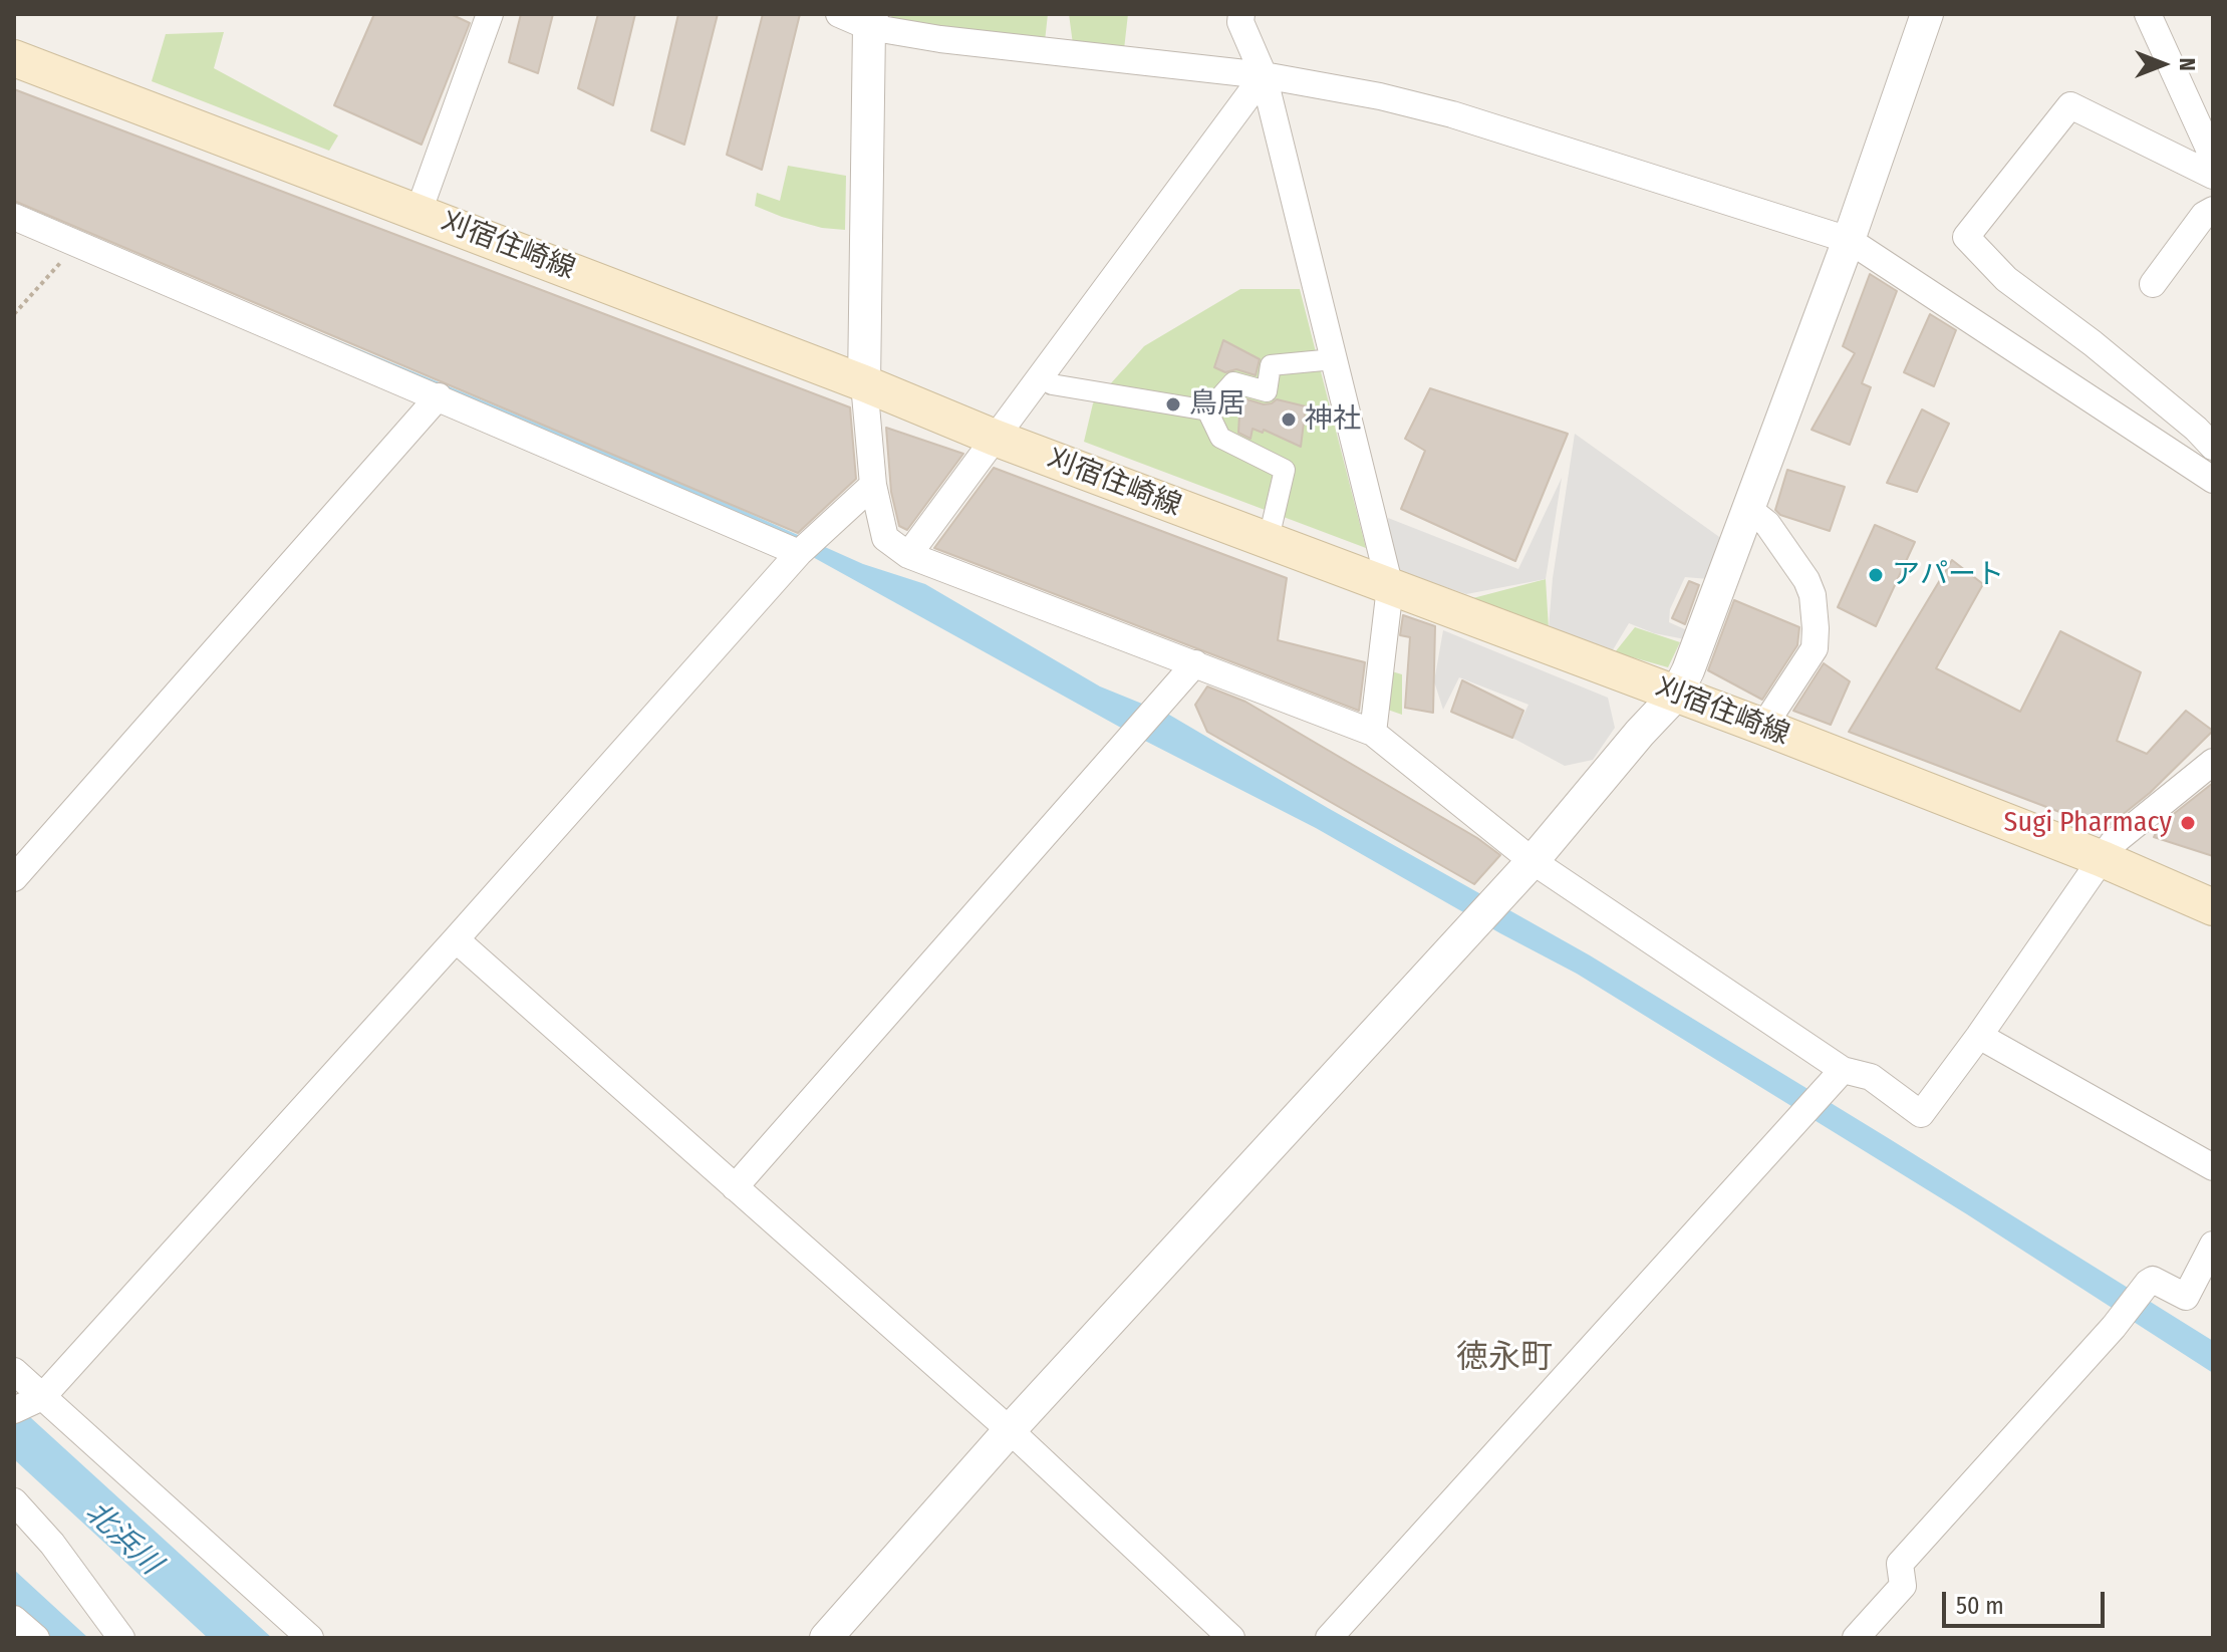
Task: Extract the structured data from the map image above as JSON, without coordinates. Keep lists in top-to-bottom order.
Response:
{
  "streets": {
    "main road": ["刈宿住崎線"]
  },
  "districts": ["徳永町"],
  "water": ["北浜川"],
  "places": [
    "鳥居",
    "神社",
    "アパート",
    "Sugi Pharmacy"
  ],
  "scale_bar": "50 m",
  "north": "right"
}
